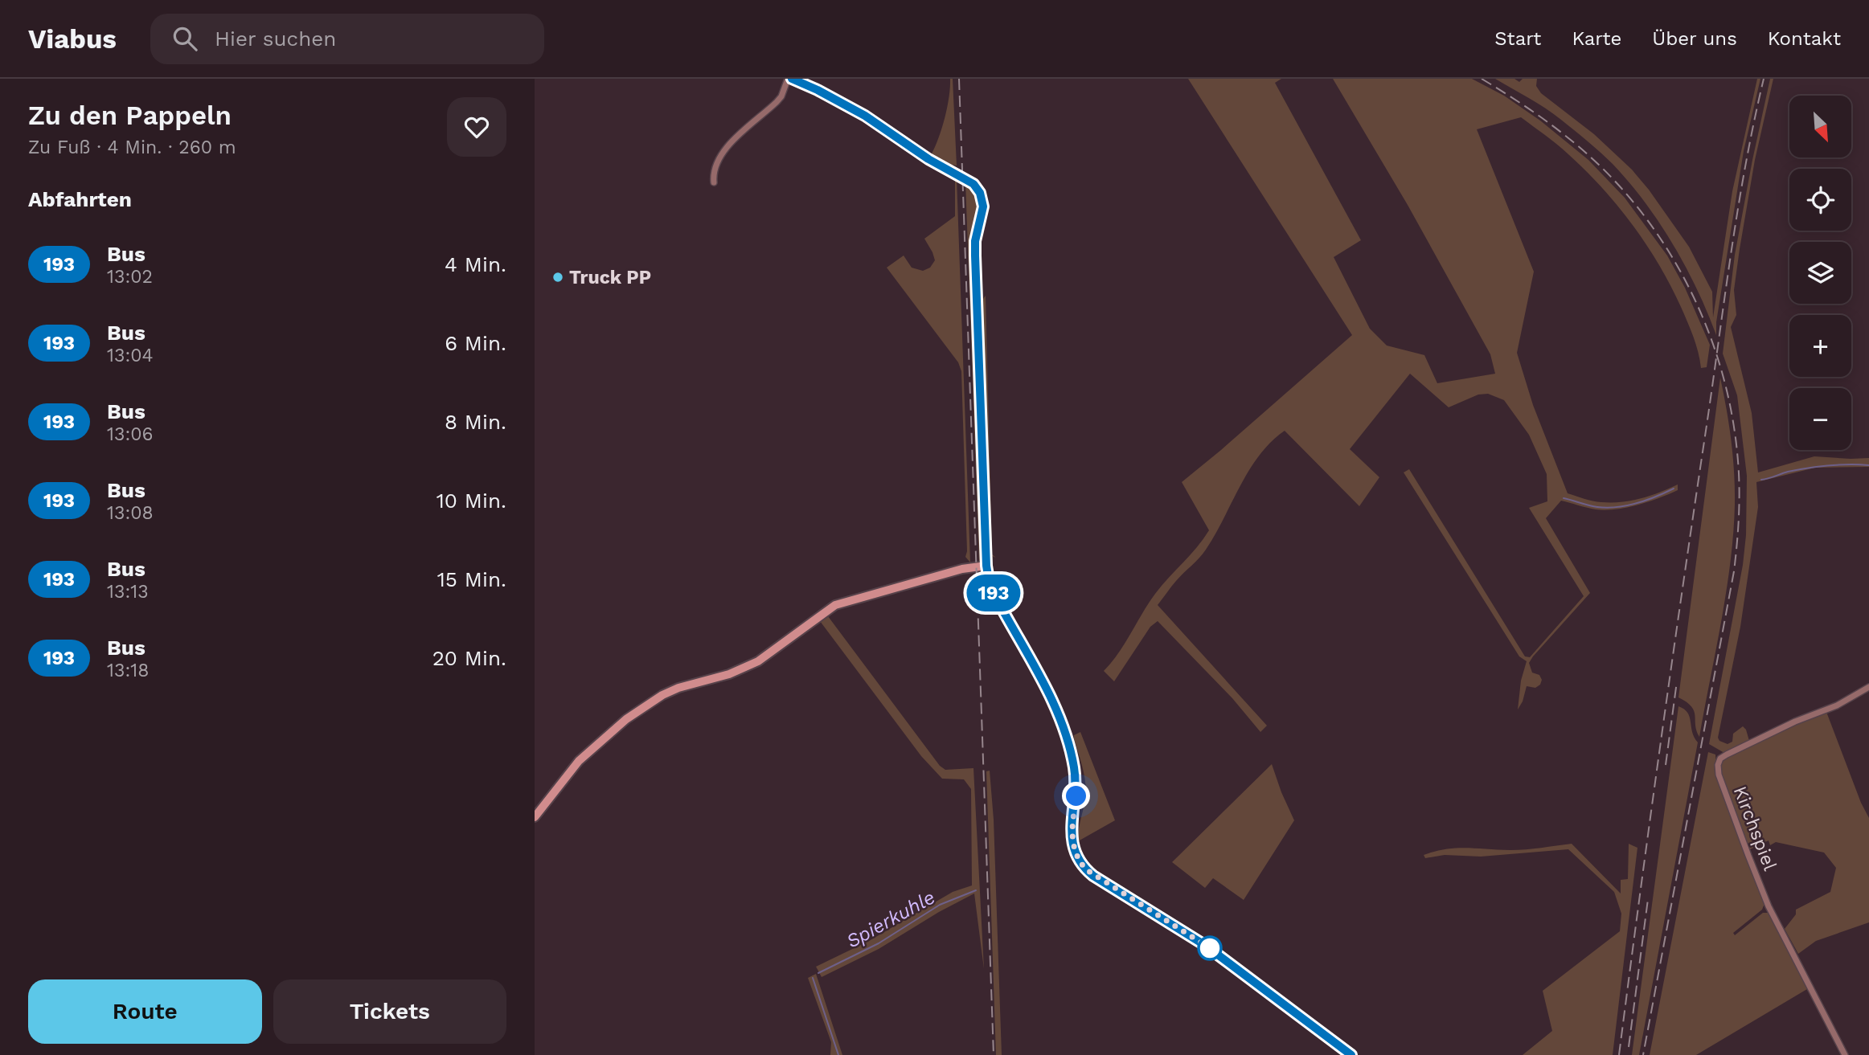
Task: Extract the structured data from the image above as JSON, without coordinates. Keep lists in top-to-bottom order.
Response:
{
  "streets": {
    "street": ["Kirchspiel"]
  },
  "water": ["Spierkuhle"],
  "places": ["Truck PP"],
  "lines": ["bus line 193"],
  "north": "bottom right",
  "page": {
    "header": "Viabus",
    "search": "Hier suchen",
    "nav": [
      "Start",
      "Karte",
      "Über uns",
      "Kontakt"
    ],
    "heading": [
      ["Zu den Pappeln", "Zu Fuß · 4 Min. · 260 m"],
      "Abfahrten"
    ],
    "on_map": "193",
    "map_buttons": ["+", "−"],
    "list": [
      {
        "mark": "193",
        "name": "Bus",
        "note": "13:02",
        "value": "4 Min."
      },
      {
        "mark": "193",
        "name": "Bus",
        "note": "13:04",
        "value": "6 Min."
      },
      {
        "mark": "193",
        "name": "Bus",
        "note": "13:06",
        "value": "8 Min."
      },
      {
        "mark": "193",
        "name": "Bus",
        "note": "13:08",
        "value": "10 Min."
      },
      {
        "mark": "193",
        "name": "Bus",
        "note": "13:13",
        "value": "15 Min."
      },
      {
        "mark": "193",
        "name": "Bus",
        "note": "13:18",
        "value": "20 Min."
      }
    ],
    "buttons": ["Route", "Tickets"]
  }
}
